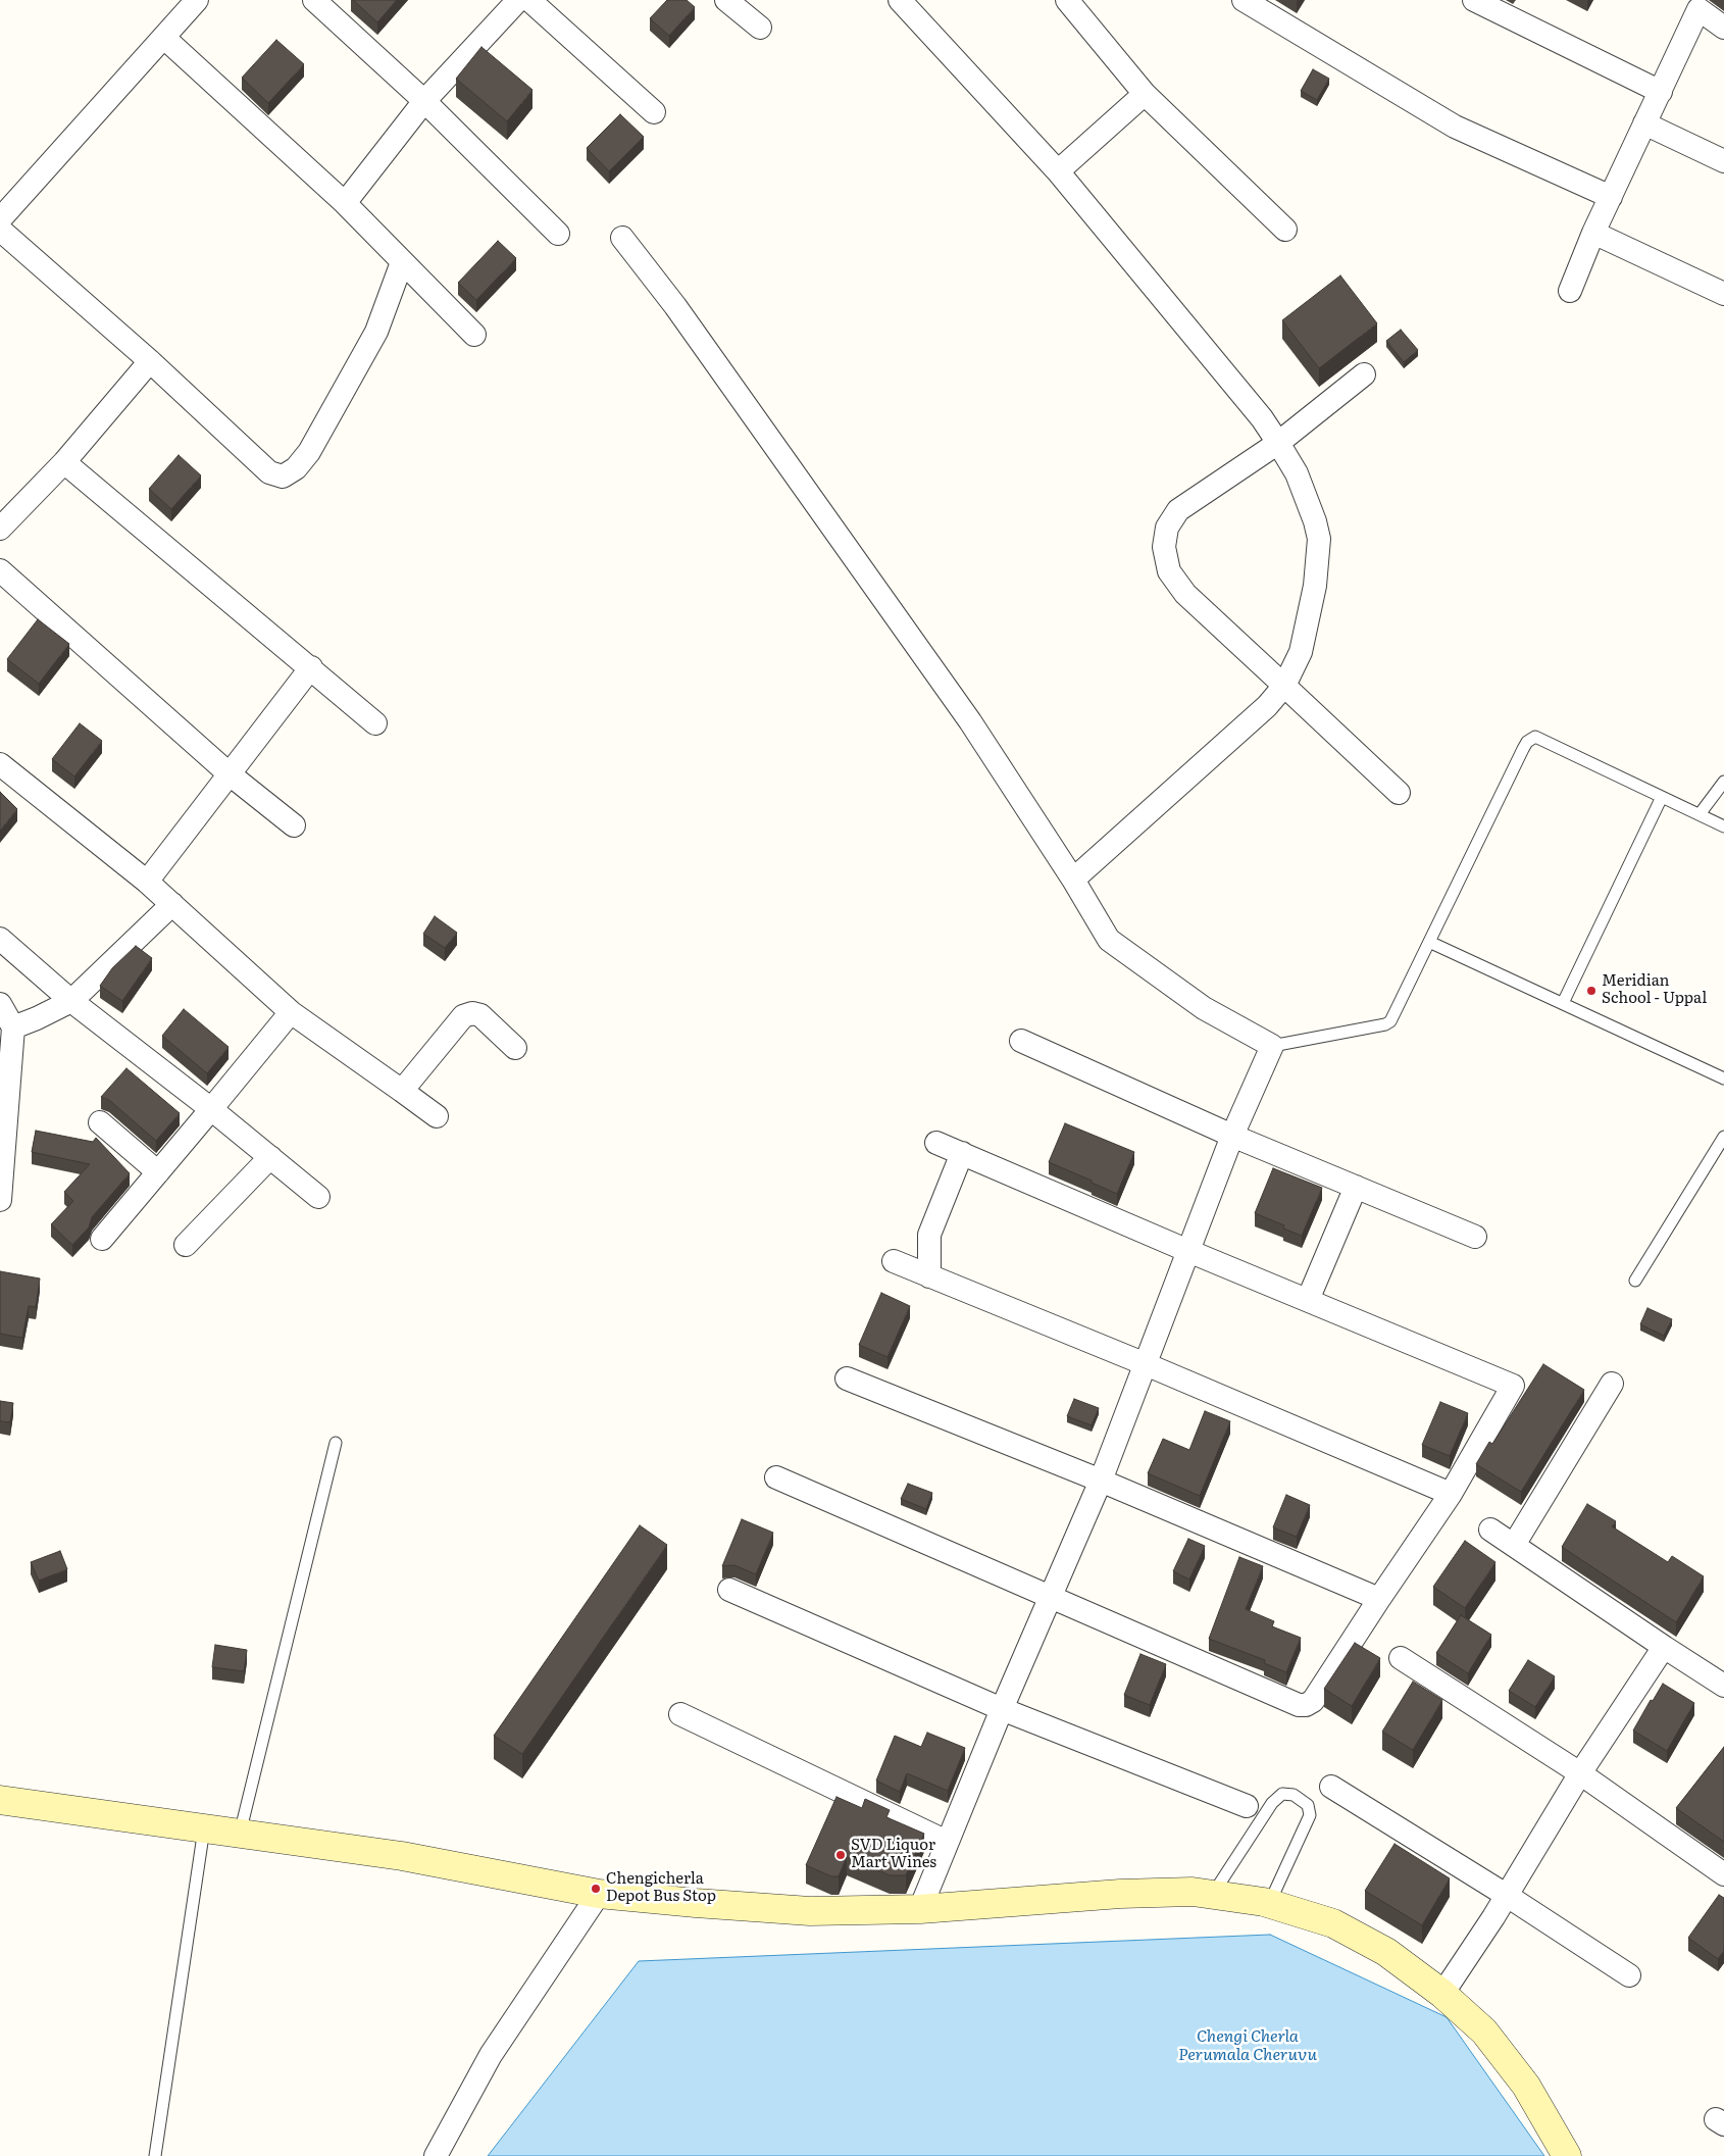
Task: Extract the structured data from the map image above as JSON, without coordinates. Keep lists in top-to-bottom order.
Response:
{
  "water": ["Chengi Cherla Perumala Cheruvu"],
  "places": ["Meridian School - Uppal", "SVD Liquor Mart Wines", "Chengicherla Depot Bus Stop"]
}
